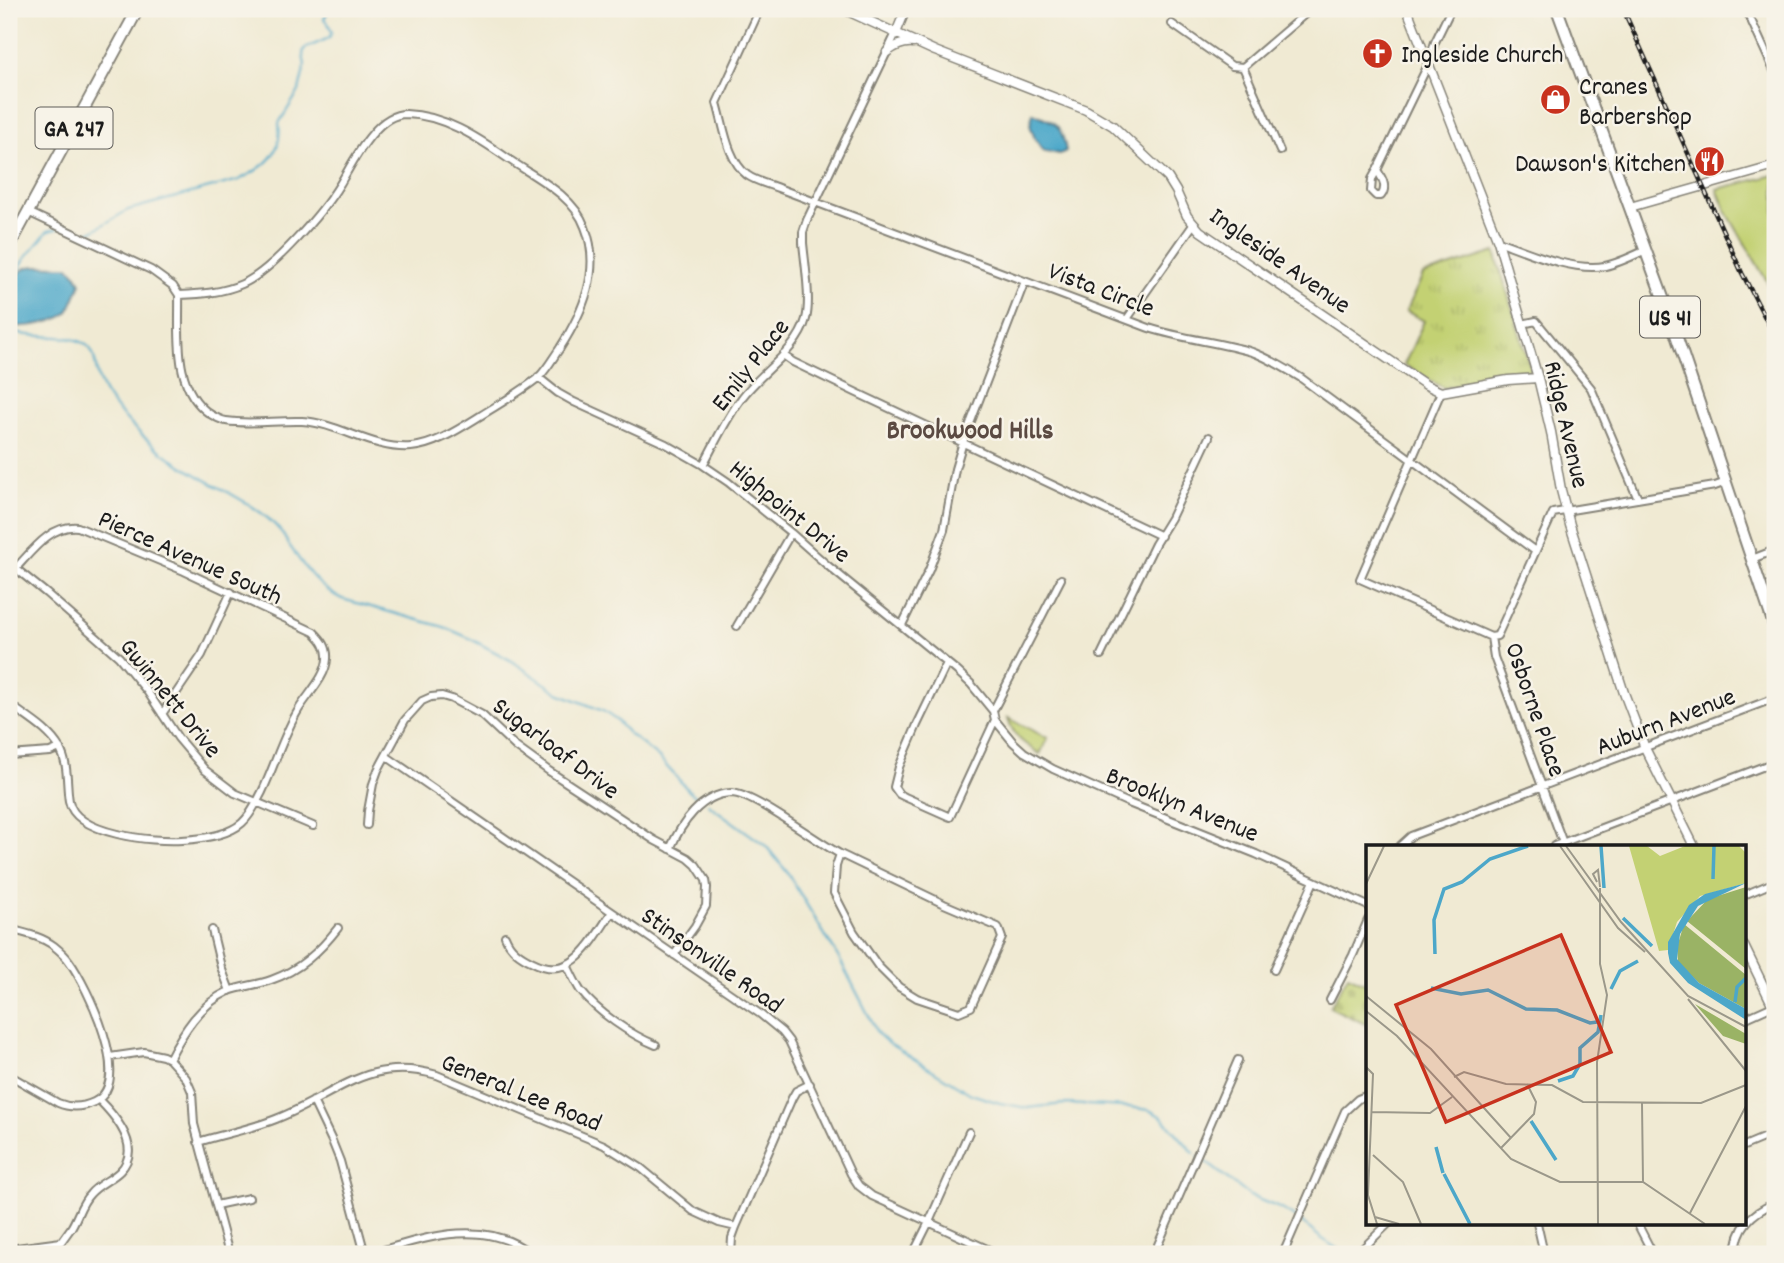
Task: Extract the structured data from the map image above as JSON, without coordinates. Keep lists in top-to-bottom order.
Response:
{
  "streets": {
    "main road": ["GA 247", "US 41"],
    "street": [
      "Ingleside Avenue",
      "Vista Circle",
      "Emily Place",
      "Ridge Avenue",
      "Highpoint Drive",
      "Pierce Avenue South",
      "Gwinnett Drive",
      "Osborne Place",
      "Auburn Avenue",
      "Sugarloaf Drive",
      "Brooklyn Avenue",
      "Stinsonville Road",
      "General Lee Road"
    ]
  },
  "crossings": [
    ["Ingleside Avenue", "Osborne Place"],
    ["Vista Circle", "Emily Place"],
    ["Vista Circle", "Osborne Place"],
    ["Emily Place", "Highpoint Drive"],
    ["Ridge Avenue", "Auburn Avenue"],
    ["Pierce Avenue South", "Gwinnett Drive"],
    ["Osborne Place", "Auburn Avenue"],
    ["Sugarloaf Drive", "Stinsonville Road"]
  ],
  "districts": ["Brookwood Hills"],
  "places": {
    "church": ["Ingleside Church"],
    "shop": ["Cranes Barbershop"],
    "restaurant": ["Dawson's Kitchen"]
  }
}
